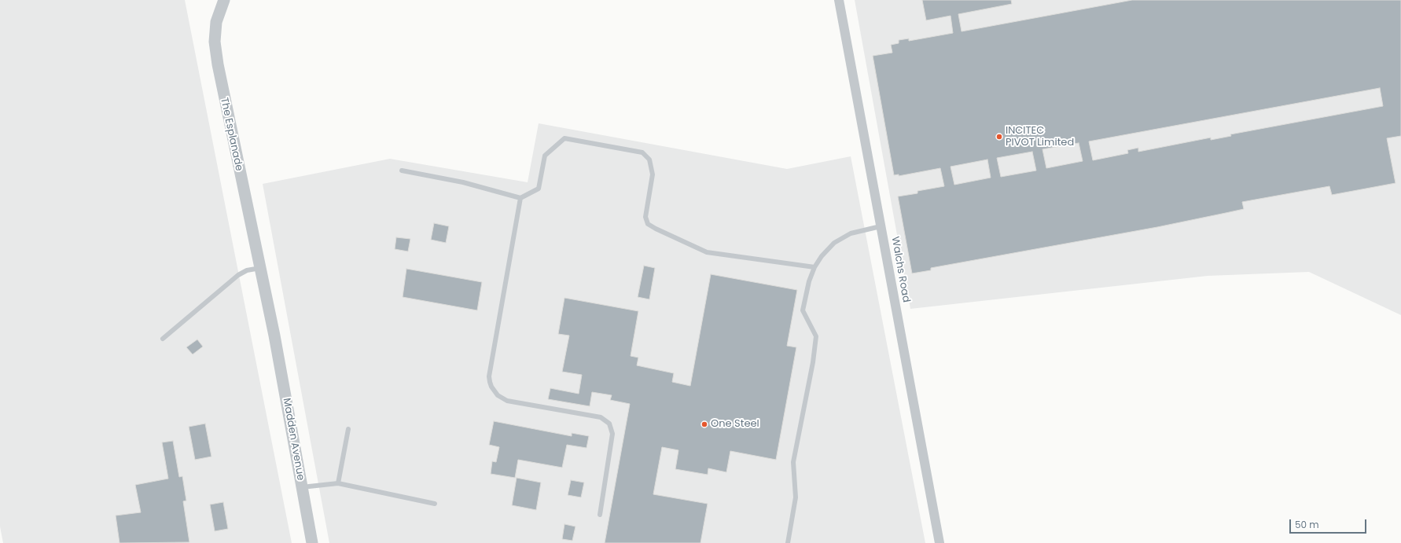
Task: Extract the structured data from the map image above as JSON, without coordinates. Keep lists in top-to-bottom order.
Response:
{
  "streets": {
    "street": ["The Esplanade", "Walchs Road", "Madden Avenue"]
  },
  "crossings": [
    ["The Esplanade", "Madden Avenue"]
  ],
  "places": ["INCITEC PIVOT Limited", "One Steel"],
  "scale_bar": "50 m"
}
